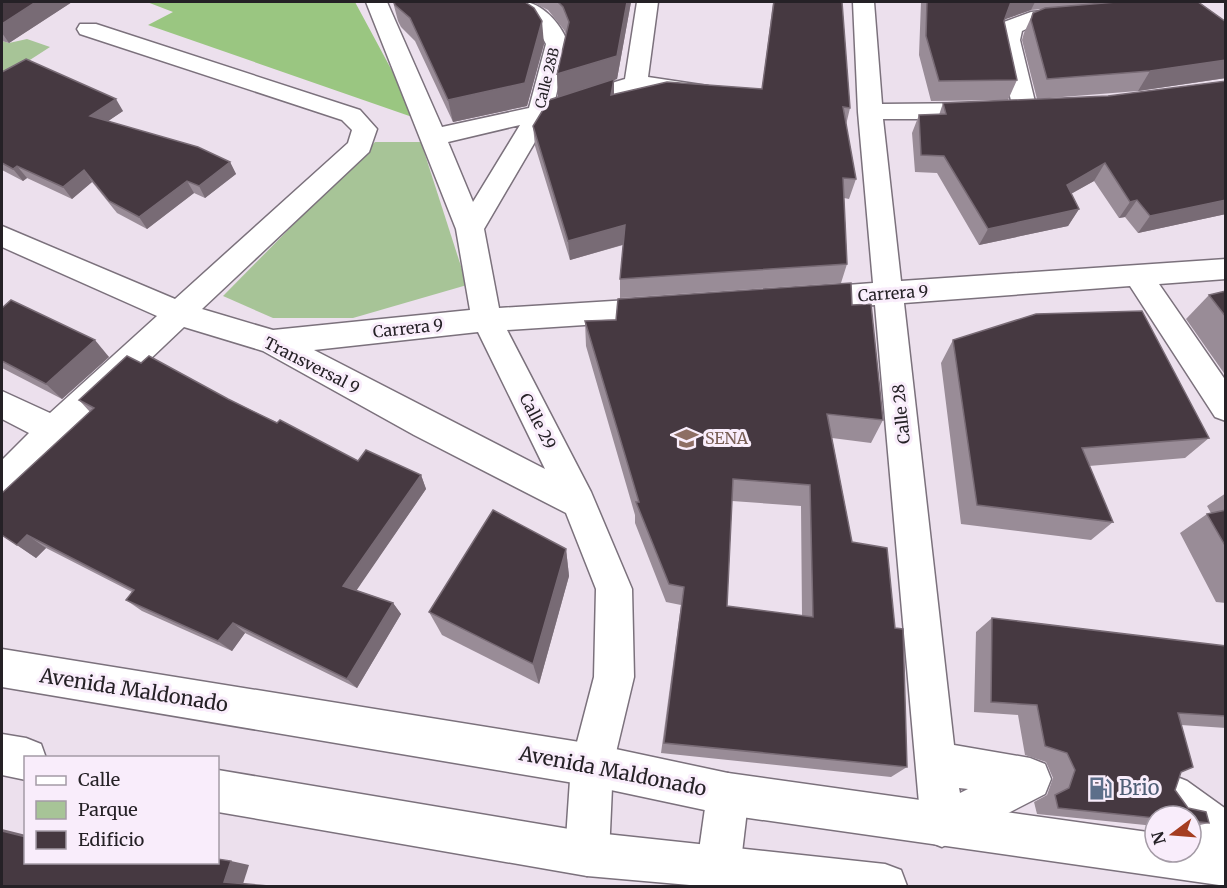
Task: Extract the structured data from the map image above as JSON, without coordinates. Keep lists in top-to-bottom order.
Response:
{
  "streets": {
    "street": [
      "Calle 28B",
      "Carrera 9",
      "Transversal 9",
      "Calle 28",
      "Calle 29",
      "Avenida Maldonado"
    ]
  },
  "crossings": [
    ["Calle 28B", "Calle 29"],
    ["Carrera 9", "Transversal 9"],
    ["Carrera 9", "Calle 28"],
    ["Carrera 9", "Calle 29"],
    ["Transversal 9", "Calle 29"],
    ["Calle 28", "Avenida Maldonado"],
    ["Calle 29", "Avenida Maldonado"]
  ],
  "places": {
    "school or university": ["SENA"],
    "fuel station": ["Brio"]
  },
  "legend": ["Calle", "Parque", "Edificio"],
  "north": "left"
}
